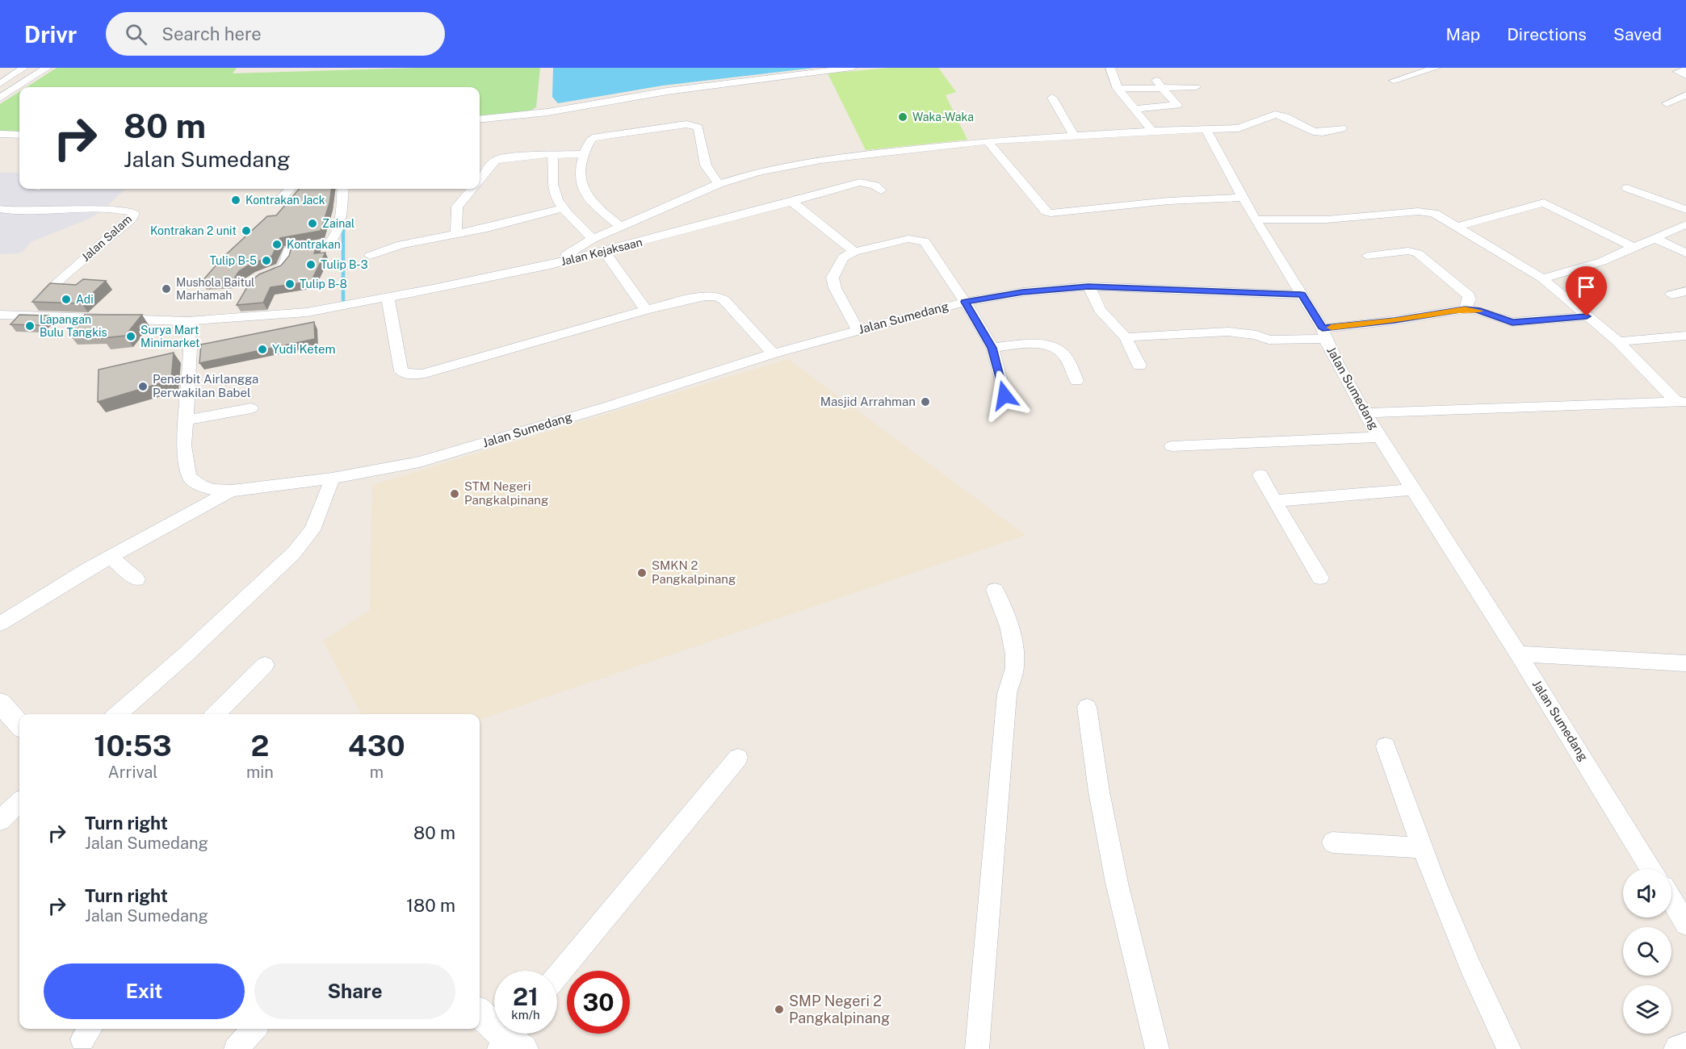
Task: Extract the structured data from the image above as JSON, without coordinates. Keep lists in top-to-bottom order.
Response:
{
  "streets": {
    "street": ["Jalan Salam", "Jalan Kejaksaan", "Jalan Sumedang"]
  },
  "crossings": [
    ["Jalan Kejaksaan", "Jalan Sumedang"]
  ],
  "places": [
    "Waka-Waka",
    "Kontrakan Jack",
    "Zainal",
    "Kontrakan 2 unit",
    "Kontrakan",
    "Tulip B-5",
    "Tulip B-3",
    "Tulip B-8",
    "Mushola Baitul Marhamah",
    "Adi",
    "Lapangan Bulu Tangkis",
    "Surya Mart Minimarket",
    "Yudi Ketem",
    "Penerbit Airlangga Perwakilan Babel",
    "Masjid Arrahman",
    "STM Negeri Pangkalpinang",
    "SMKN 2 Pangkalpinang",
    "SMP Negeri 2 Pangkalpinang"
  ],
  "page": {
    "header": "Drivr",
    "search": "Search here",
    "nav": ["Map", "Directions", "Saved"],
    "turn": ["80 m", "Jalan Sumedang"],
    "eta": [
      "10:53",
      "Arrival",
      "2",
      "min",
      "430",
      "m"
    ],
    "list": [
      {
        "name": "Turn right",
        "note": "Jalan Sumedang",
        "value": "80 m"
      },
      {
        "name": "Turn right",
        "note": "Jalan Sumedang",
        "value": "180 m"
      }
    ],
    "buttons": ["Exit", "Share"],
    "speed": "21 km/h",
    "limit": "30"
  }
}
